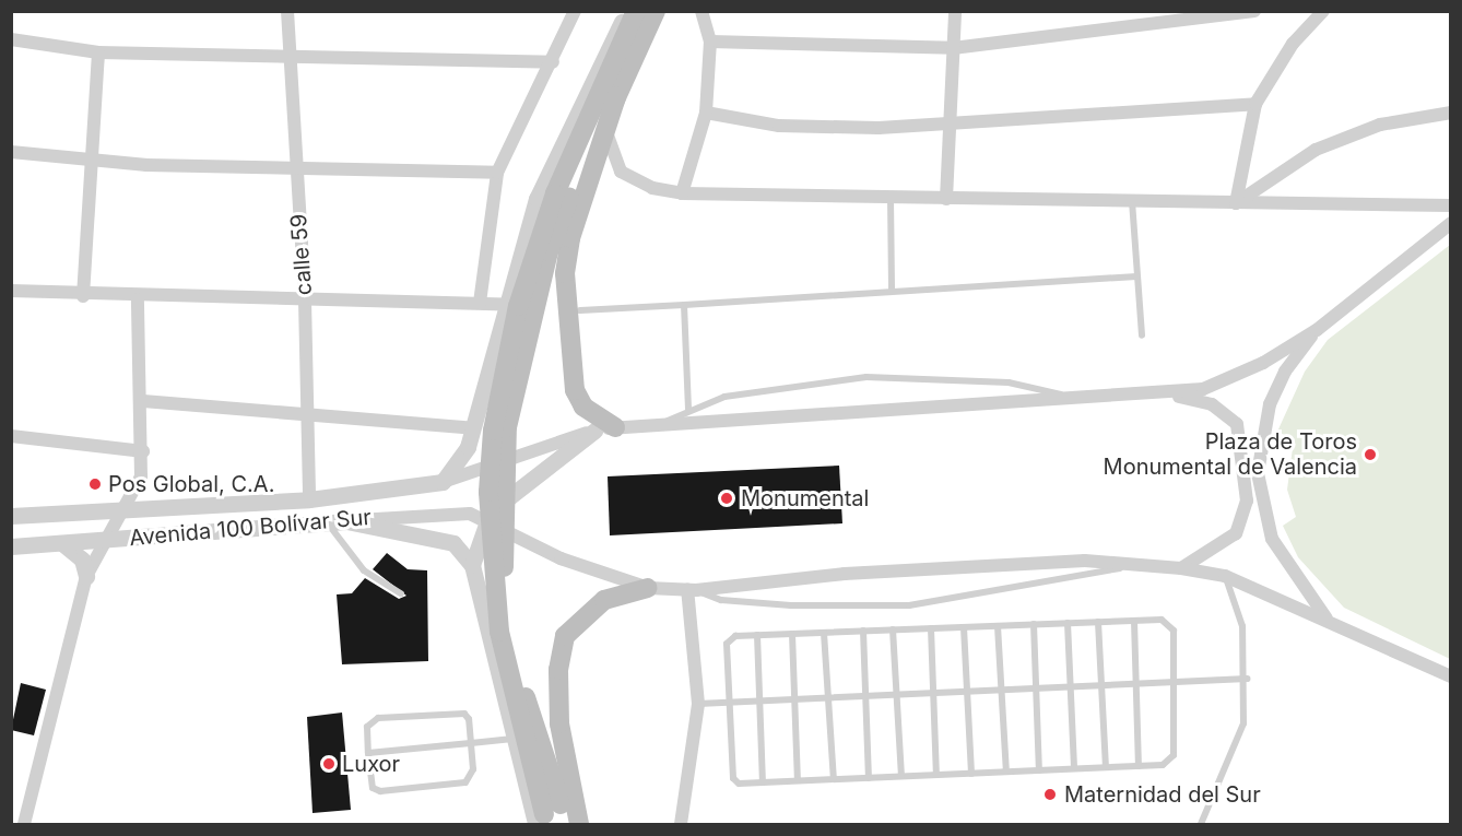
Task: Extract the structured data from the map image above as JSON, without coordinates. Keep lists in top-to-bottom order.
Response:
{
  "streets": {
    "street": ["calle 59", "Avenida 100 Bolívar Sur"]
  },
  "crossings": [
    ["calle 59", "Avenida 100 Bolívar Sur"]
  ],
  "places": [
    "Plaza de Toros Monumental de Valencia",
    "Pos Global, C.A.",
    "Monumental",
    "Luxor",
    "Maternidad del Sur"
  ]
}
